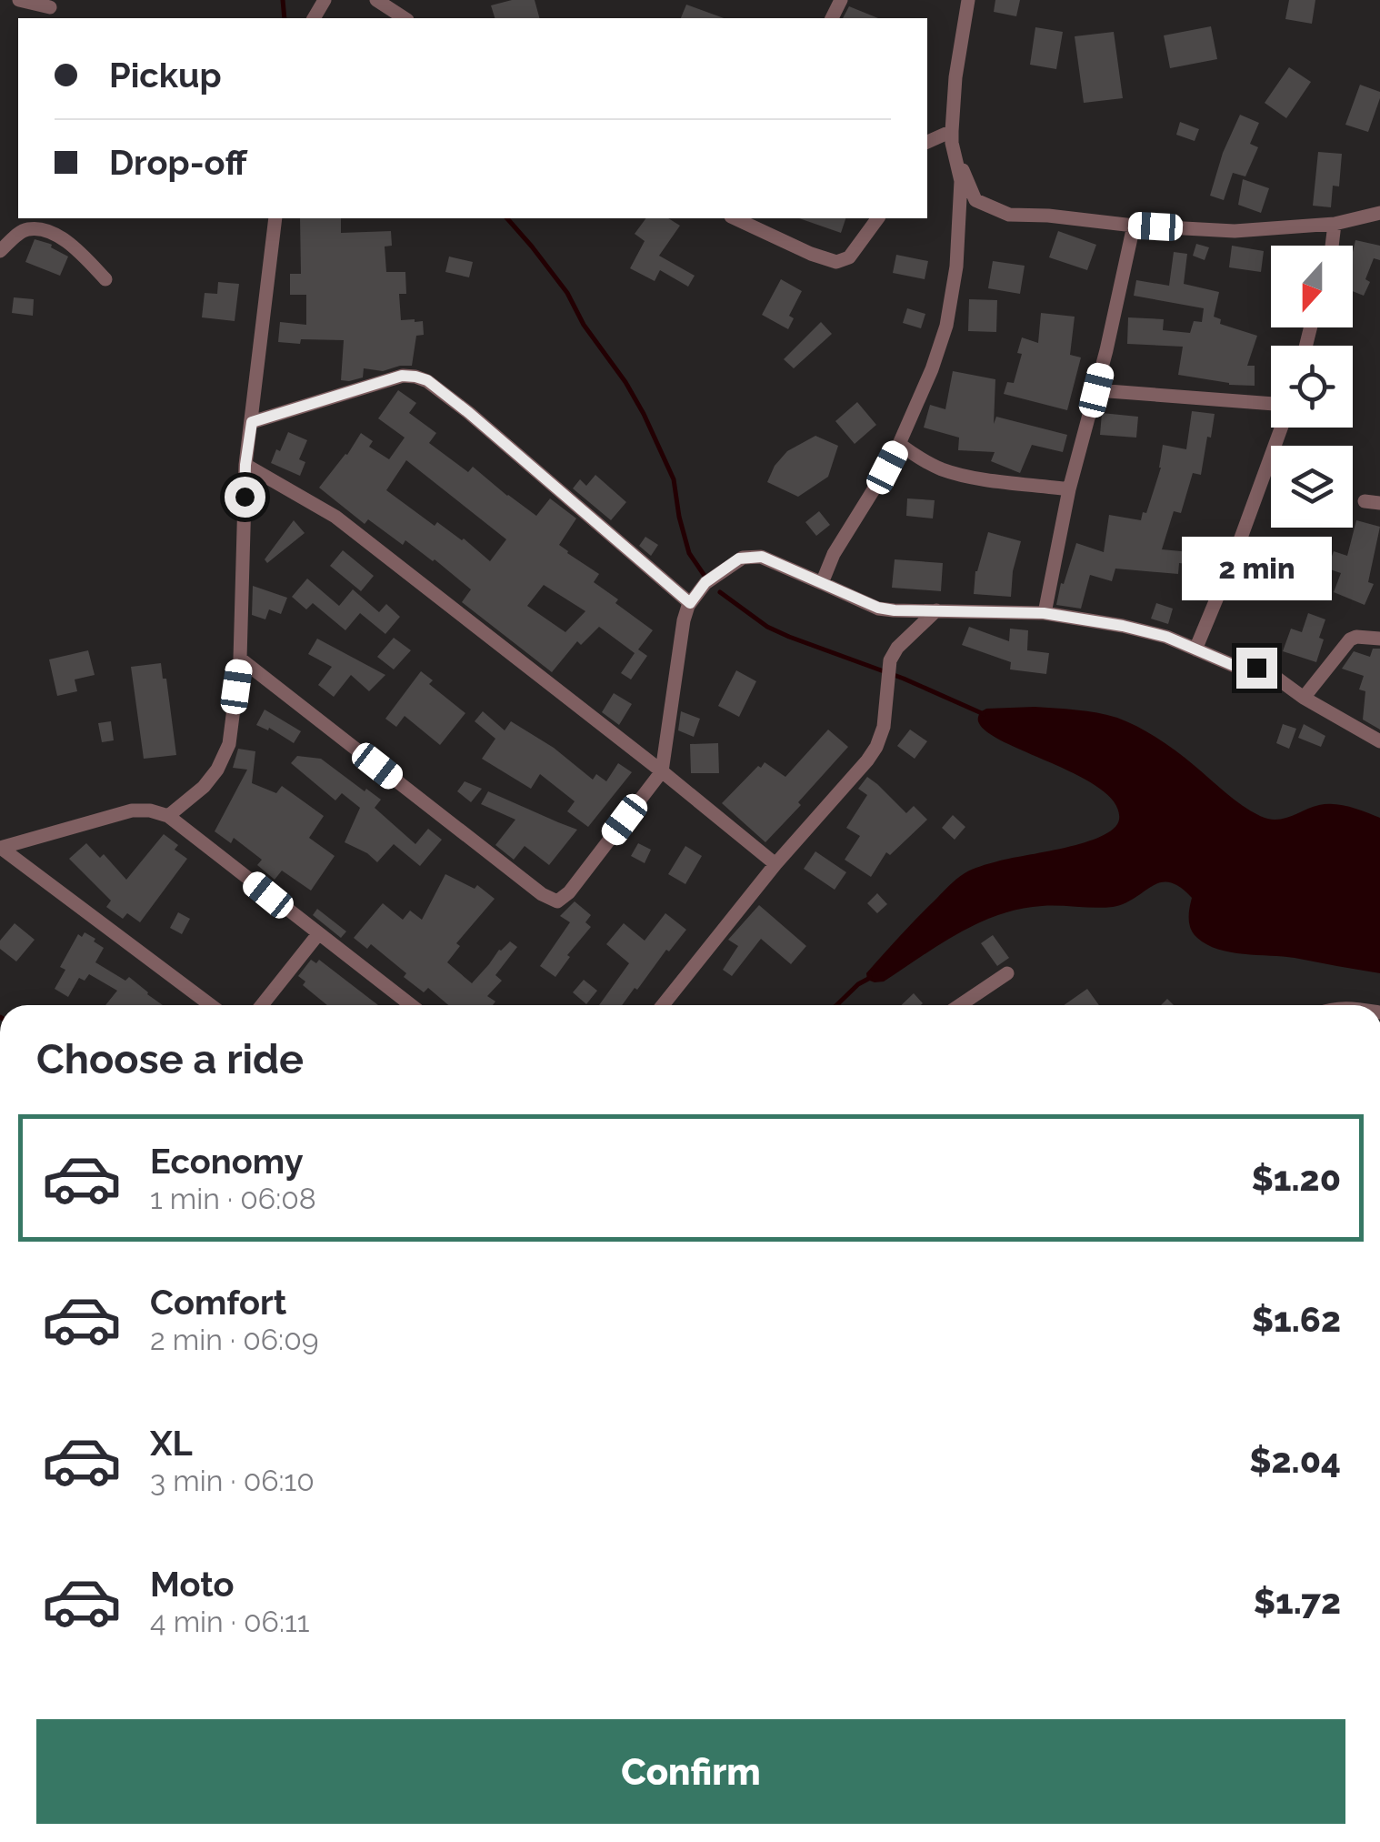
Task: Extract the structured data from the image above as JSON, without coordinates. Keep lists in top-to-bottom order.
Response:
{
  "north": "bottom",
  "page": {
    "banner": ["Pickup", "Drop-off"],
    "bubble": "2 min",
    "heading": "Choose a ride",
    "list": [
      {
        "name": "Economy",
        "note": "1 min · 06:08",
        "value": "$1.20"
      },
      {
        "name": "Comfort",
        "note": "2 min · 06:09",
        "value": "$1.62"
      },
      {
        "name": "XL",
        "note": "3 min · 06:10",
        "value": "$2.04"
      },
      {
        "name": "Moto",
        "note": "4 min · 06:11",
        "value": "$1.72"
      }
    ],
    "buttons": "Confirm"
  }
}
